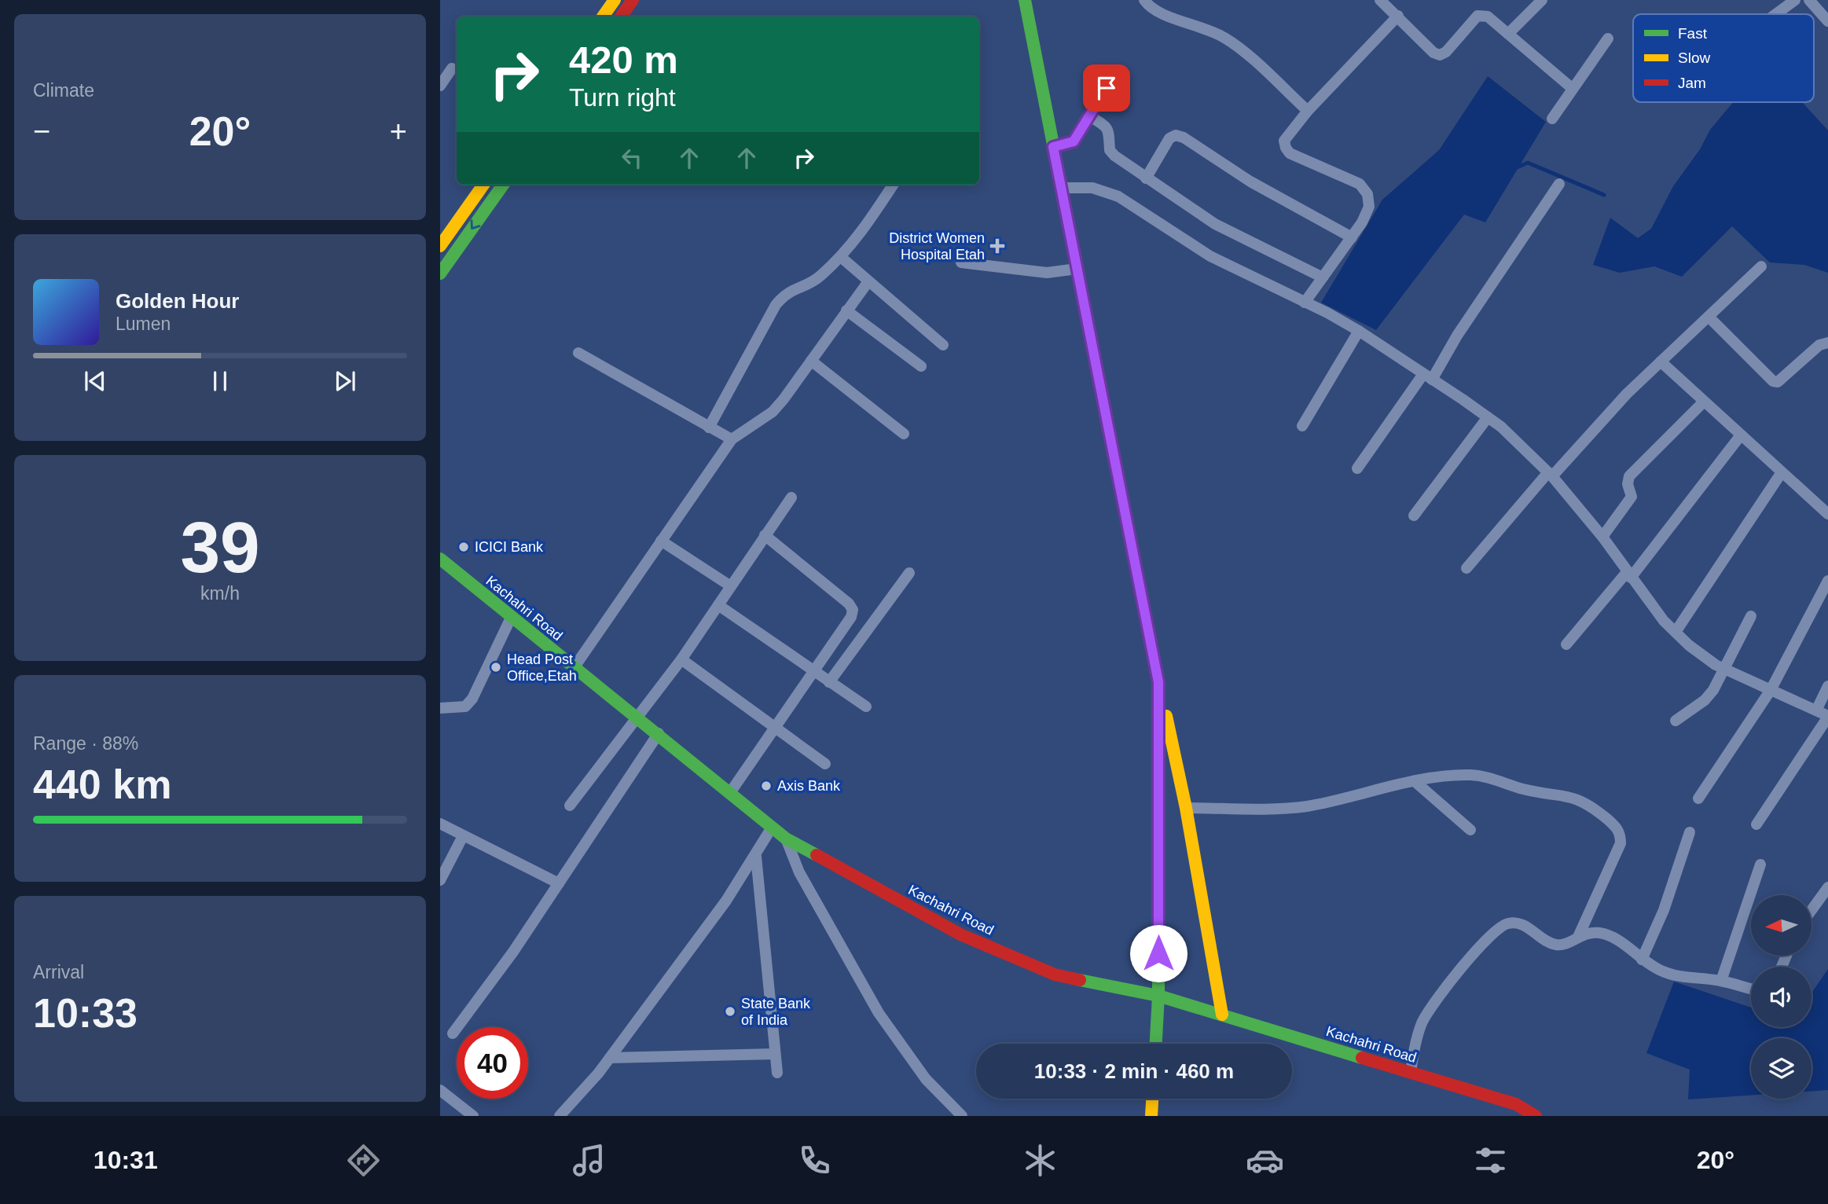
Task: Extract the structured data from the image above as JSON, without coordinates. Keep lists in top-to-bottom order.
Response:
{
  "streets": {
    "main road": ["Kachahri Road"]
  },
  "places": {
    "health": ["District Women Hospital Etah"],
    "other": [
      "ICICI Bank",
      "Head Post Office,Etah",
      "Axis Bank",
      "State Bank of India"
    ]
  },
  "legend": ["Fast", "Slow", "Jam"],
  "north": "left",
  "page": {
    "tile": [
      "Climate",
      ["39", "km/h"],
      ["Range · 88%", "440 km"],
      ["Arrival", "10:33"]
    ],
    "turn": ["420 m", "Turn right"],
    "heat": ["−", "20°", "+"],
    "song": ["Golden Hour", "Lumen"],
    "limit": "40",
    "trip": "10:33 · 2 min · 460 m",
    "tabs": ["10:31", "20°"]
  }
}
